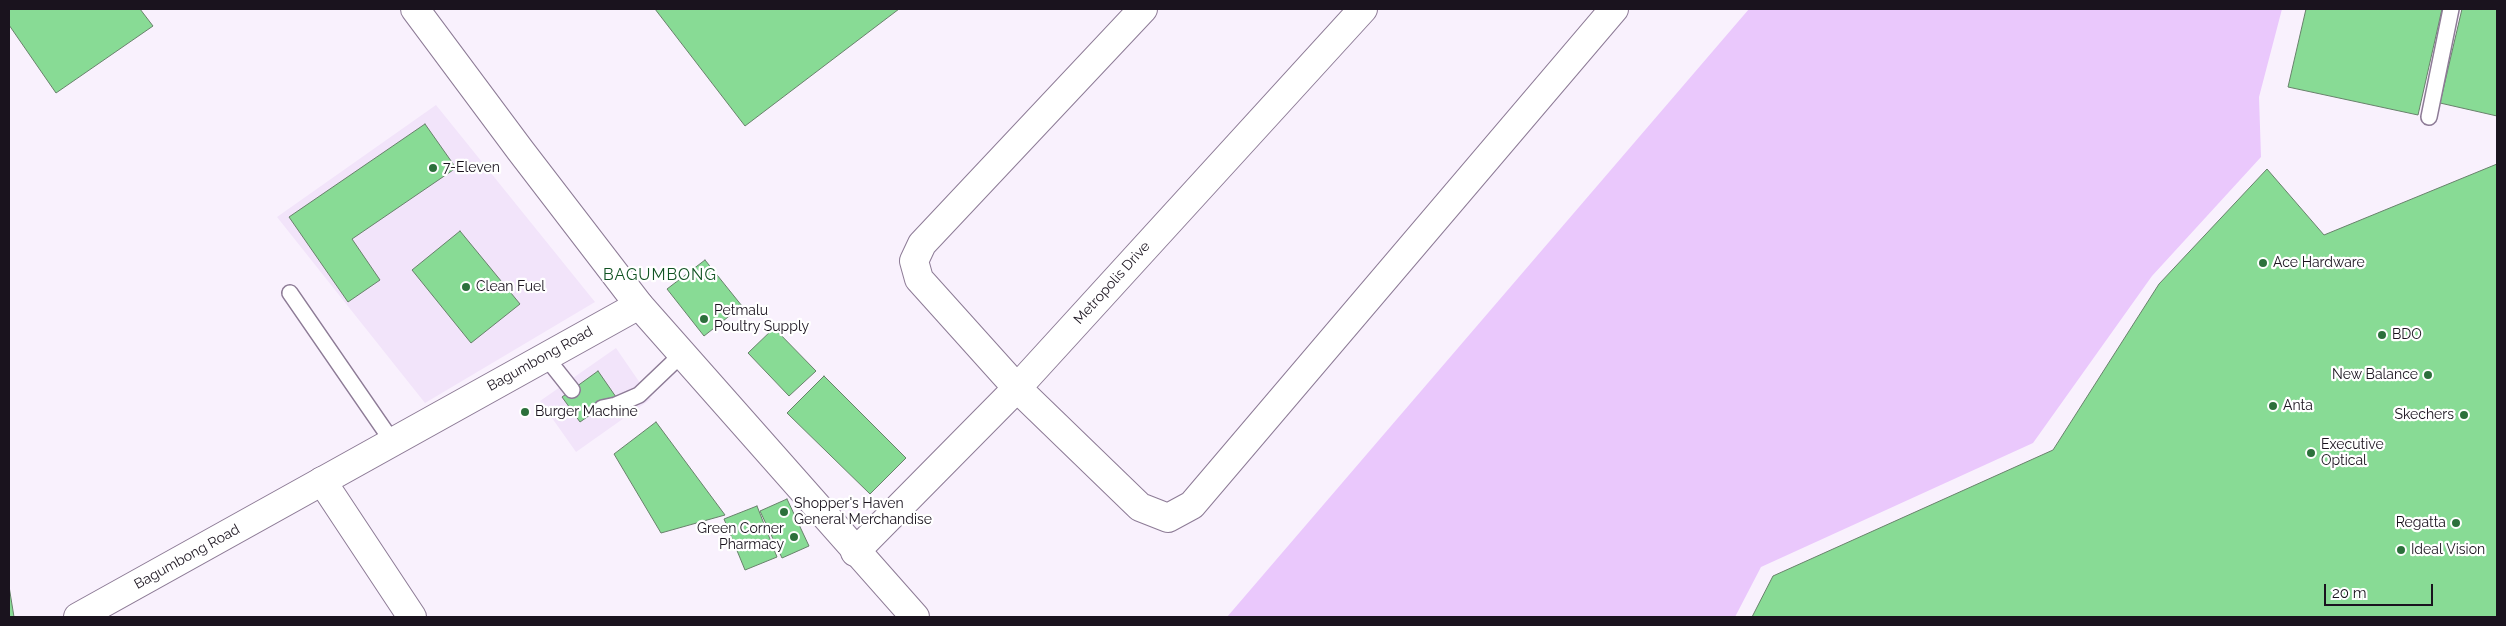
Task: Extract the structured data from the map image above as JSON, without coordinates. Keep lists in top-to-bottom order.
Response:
{
  "streets": {
    "street": ["Metropolis Drive", "Bagumbong Road"]
  },
  "districts": ["BAGUMBONG"],
  "places": [
    "7-Eleven",
    "Ace Hardware",
    "Clean Fuel",
    "Petmalu Poultry Supply",
    "BDO",
    "New Balance",
    "Anta",
    "Burger Machine",
    "Skechers",
    "Executive Optical",
    "Shopper's Haven General Merchandise",
    "Regatta",
    "Green Corner Pharmacy",
    "Ideal Vision"
  ],
  "scale_bar": "20 m"
}
